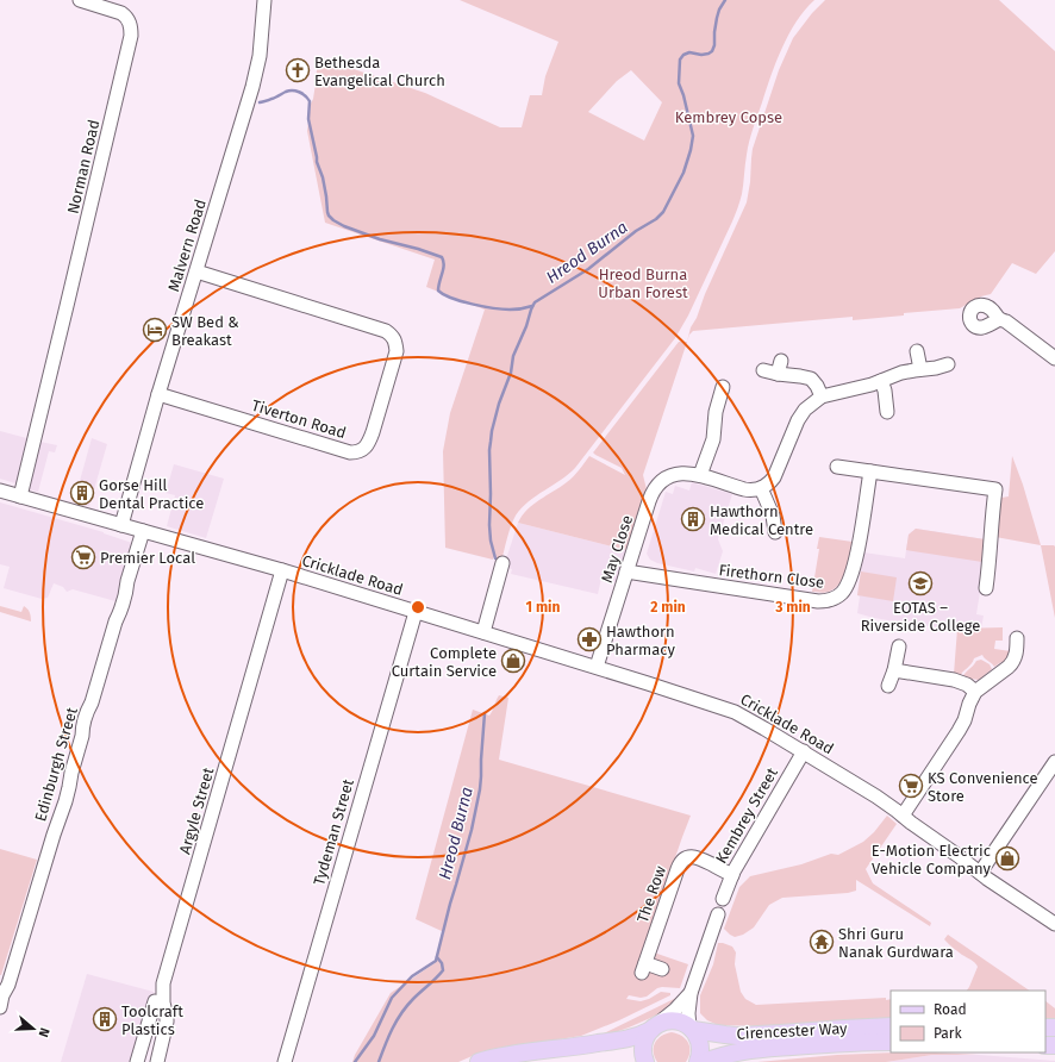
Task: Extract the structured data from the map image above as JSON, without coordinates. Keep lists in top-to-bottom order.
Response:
{
  "streets": {
    "main road": ["Cirencester Way"],
    "street": [
      "Norman Road",
      "Malvern Road",
      "Tiverton Road",
      "May Close",
      "Cricklade Road",
      "Firethorn Close",
      "Edinburgh Street",
      "Argyle Street",
      "Kembrey Street",
      "Tydeman Street",
      "The Row"
    ]
  },
  "crossings": [
    ["Norman Road", "Cricklade Road"],
    ["Malvern Road", "Tiverton Road"],
    ["Malvern Road", "Cricklade Road"],
    ["May Close", "Cricklade Road"],
    ["May Close", "Firethorn Close"],
    ["Cricklade Road", "Edinburgh Street"],
    ["Cricklade Road", "Argyle Street"],
    ["Cricklade Road", "Kembrey Street"],
    ["Cricklade Road", "Tydeman Street"],
    ["Kembrey Street", "The Row"]
  ],
  "water": ["Hreod Burna"],
  "parks": ["Kembrey Copse", "Hreod Burna Urban Forest"],
  "places": {
    "church": ["Bethesda Evangelical Church"],
    "hotel": ["SW Bed & Breakast"],
    "building": ["Gorse Hill Dental Practice", "Hawthorn Medical Centre", "Toolcraft Plastics"],
    "supermarket": ["Premier Local", "KS Convenience Store"],
    "school or university": ["EOTAS – Riverside College"],
    "pharmacy": ["Hawthorn Pharmacy"],
    "shop": ["Complete Curtain Service", "E-Motion Electric Vehicle Company"],
    "temple": ["Shri Guru Nanak Gurdwara"]
  },
  "legend": ["Road", "Park"],
  "north": "right",
  "rings": ["1 min", "2 min", "3 min"]
}
